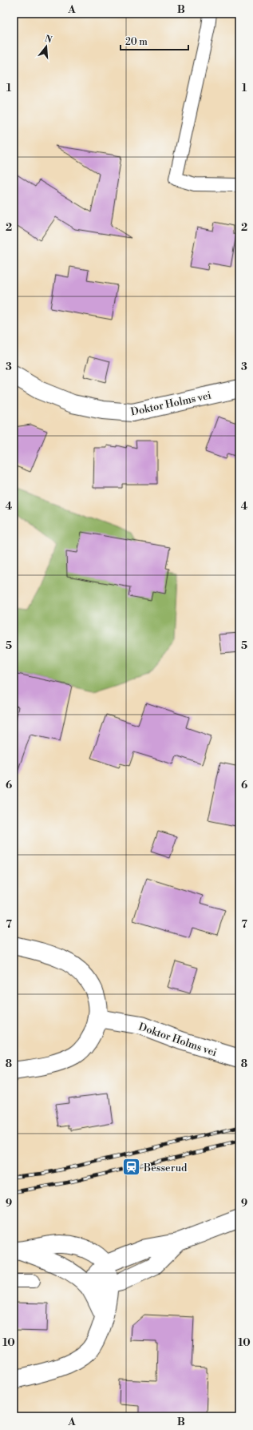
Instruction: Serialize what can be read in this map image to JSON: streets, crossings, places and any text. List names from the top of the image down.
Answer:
{
  "streets": {
    "main road": ["Doktor Holms vei"]
  },
  "places": {
    "station": ["Besserud"]
  },
  "scale_bar": "20 m",
  "north": "top",
  "grid": {
    "columns": ["A", "B"],
    "rows": [
      "1",
      "2",
      "3",
      "4",
      "5",
      "6",
      "7",
      "8",
      "9",
      "10"
    ]
  }
}
